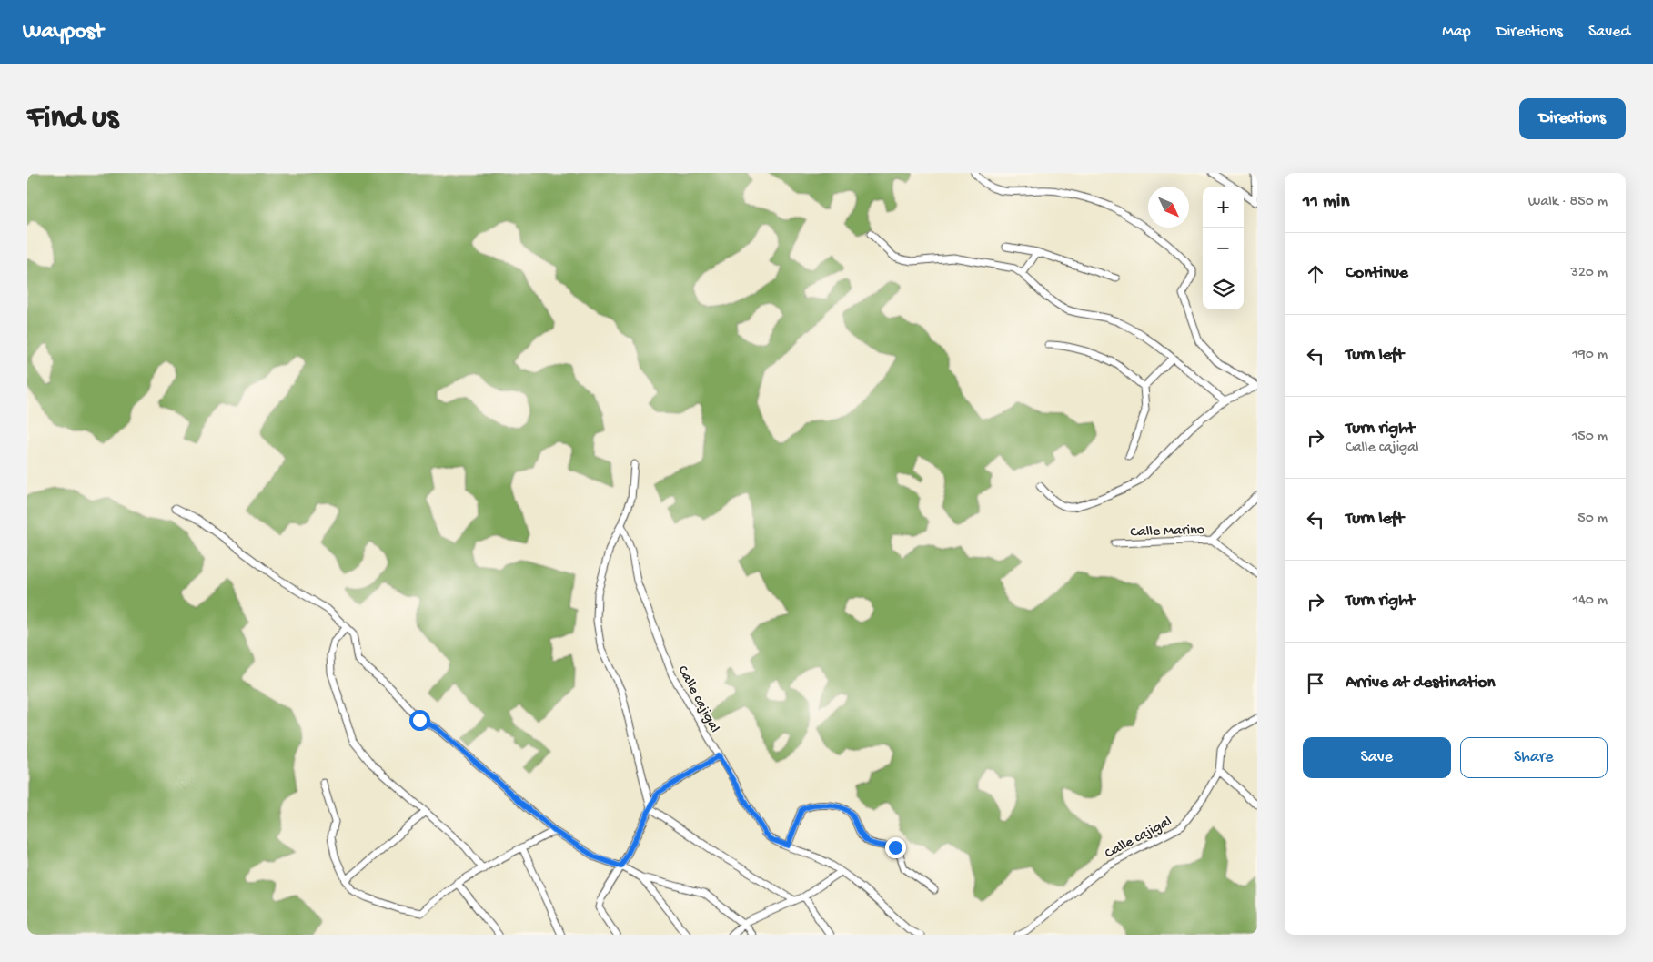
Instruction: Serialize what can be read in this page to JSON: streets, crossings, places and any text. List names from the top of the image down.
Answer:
{
  "streets": {
    "street": ["Calle Marino", "Calle cajigal"]
  },
  "north": "bottom right",
  "page": {
    "header": "Waypost",
    "nav": ["Map", "Directions", "Saved"],
    "buttons": [
      "Directions",
      ["Save", "Share"]
    ],
    "title": "Find us",
    "heading": ["11 min", "Walk · 850 m"],
    "map_buttons": ["+", "−"],
    "list": [
      ["Continue", "320 m"],
      ["Turn left", "190 m"],
      ["Turn right", "Calle cajigal", "150 m"],
      ["Turn left", "50 m"],
      ["Turn right", "140 m"],
      "Arrive at destination"
    ]
  }
}
